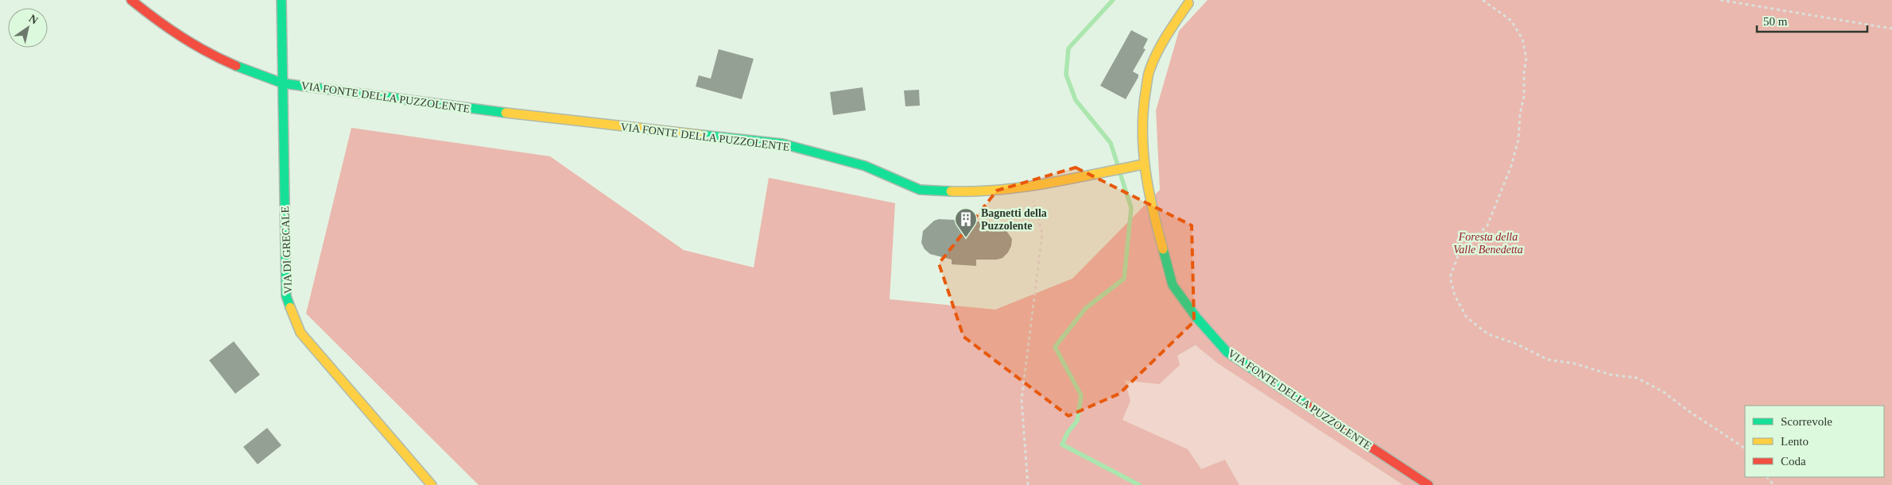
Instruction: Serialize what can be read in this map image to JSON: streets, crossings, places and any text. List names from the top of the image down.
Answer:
{
  "streets": {
    "street": ["VIA FONTE DELLA PUZZOLENTE", "VIA DI GRECALE"]
  },
  "crossings": [
    ["VIA FONTE DELLA PUZZOLENTE", "VIA DI GRECALE"]
  ],
  "parks": ["Foresta della Valle Benedetta"],
  "places": {
    "building": ["Bagnetti della Puzzolente"]
  },
  "legend": ["Scorrevole", "Lento", "Coda"],
  "scale_bar": "50 m",
  "north": "top right"
}
